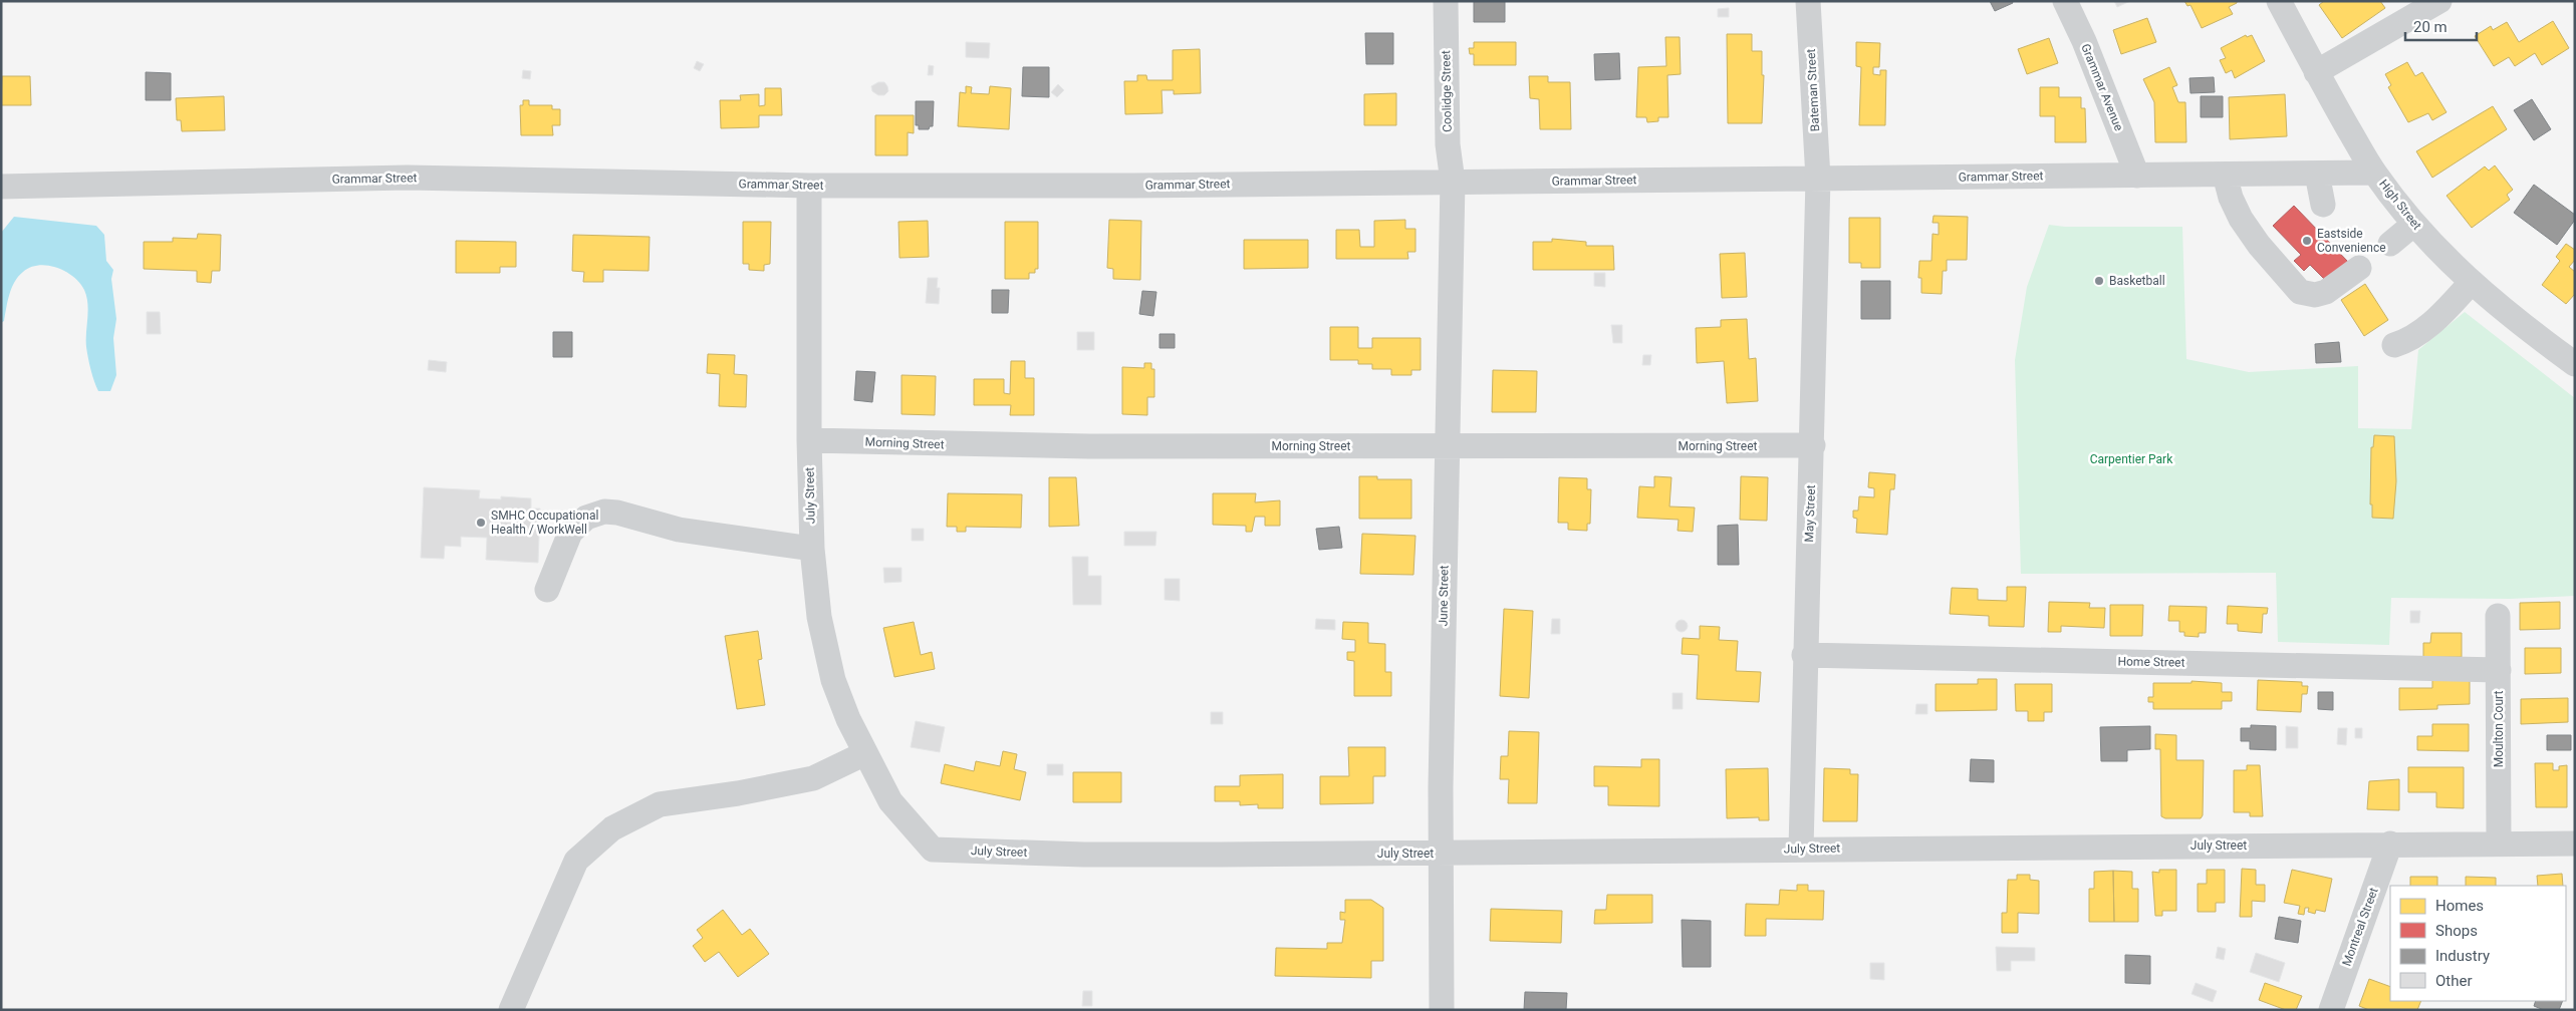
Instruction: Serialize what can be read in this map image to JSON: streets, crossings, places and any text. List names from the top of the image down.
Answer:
{
  "streets": {
    "street": [
      "Grammar Avenue",
      "Bateman Street",
      "Coolidge Street",
      "Grammar Street",
      "High Street",
      "Morning Street",
      "July Street",
      "May Street",
      "June Street",
      "Home Street",
      "Moulton Court",
      "Montreal Street"
    ]
  },
  "crossings": [
    ["Grammar Avenue", "Grammar Street"],
    ["Bateman Street", "Grammar Street"],
    ["Bateman Street", "May Street"],
    ["Coolidge Street", "Grammar Street"],
    ["Coolidge Street", "June Street"],
    ["Grammar Street", "High Street"],
    ["Grammar Street", "July Street"],
    ["Grammar Street", "May Street"],
    ["Grammar Street", "June Street"],
    ["Morning Street", "July Street"],
    ["Morning Street", "May Street"],
    ["Morning Street", "June Street"],
    ["July Street", "May Street"],
    ["July Street", "June Street"],
    ["July Street", "Moulton Court"],
    ["July Street", "Montreal Street"],
    ["May Street", "Home Street"],
    ["Home Street", "Moulton Court"]
  ],
  "parks": ["Carpentier Park"],
  "places": ["Eastside Convenience", "Basketball", "SMHC Occupational Health / WorkWell"],
  "legend": [
    "Homes",
    "Shops",
    "Industry",
    "Other"
  ],
  "scale_bar": "20 m"
}
